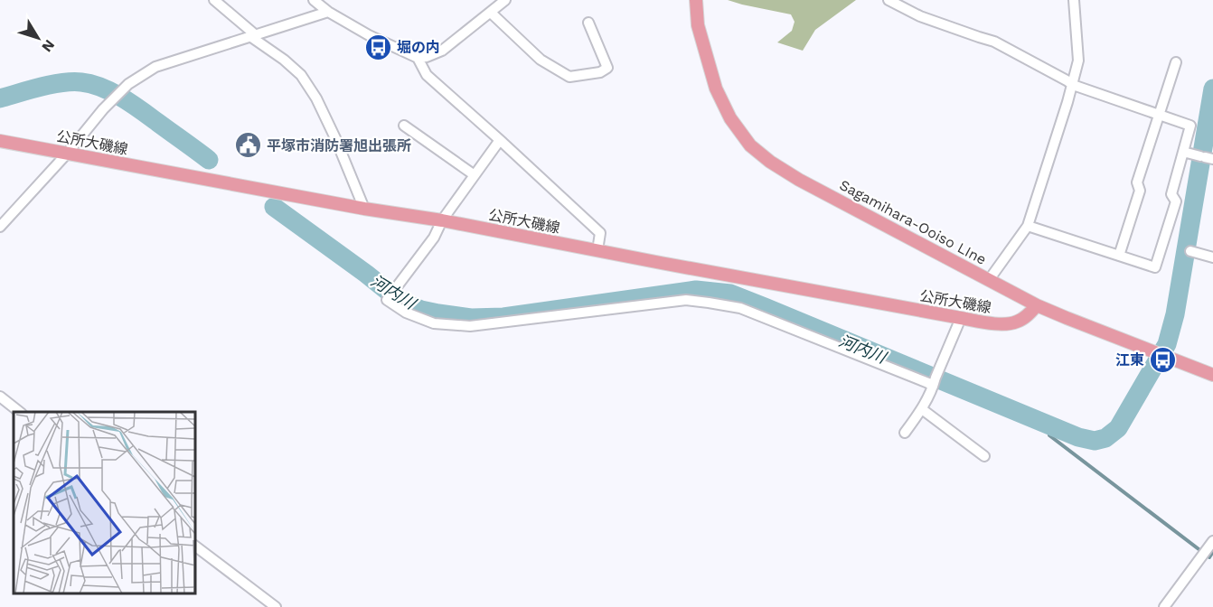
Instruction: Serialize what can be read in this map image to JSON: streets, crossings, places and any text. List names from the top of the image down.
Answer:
{
  "streets": {
    "main road": ["公所大磯線", "Sagamihara-Ooiso LIne"]
  },
  "crossings": [
    ["公所大磯線", "Sagamihara-Ooiso LIne"]
  ],
  "water": ["河内川"],
  "places": {
    "bus stop": ["堀の内", "江東"],
    "public building": ["平塚市消防署旭出張所"]
  },
  "north": "bottom right"
}
